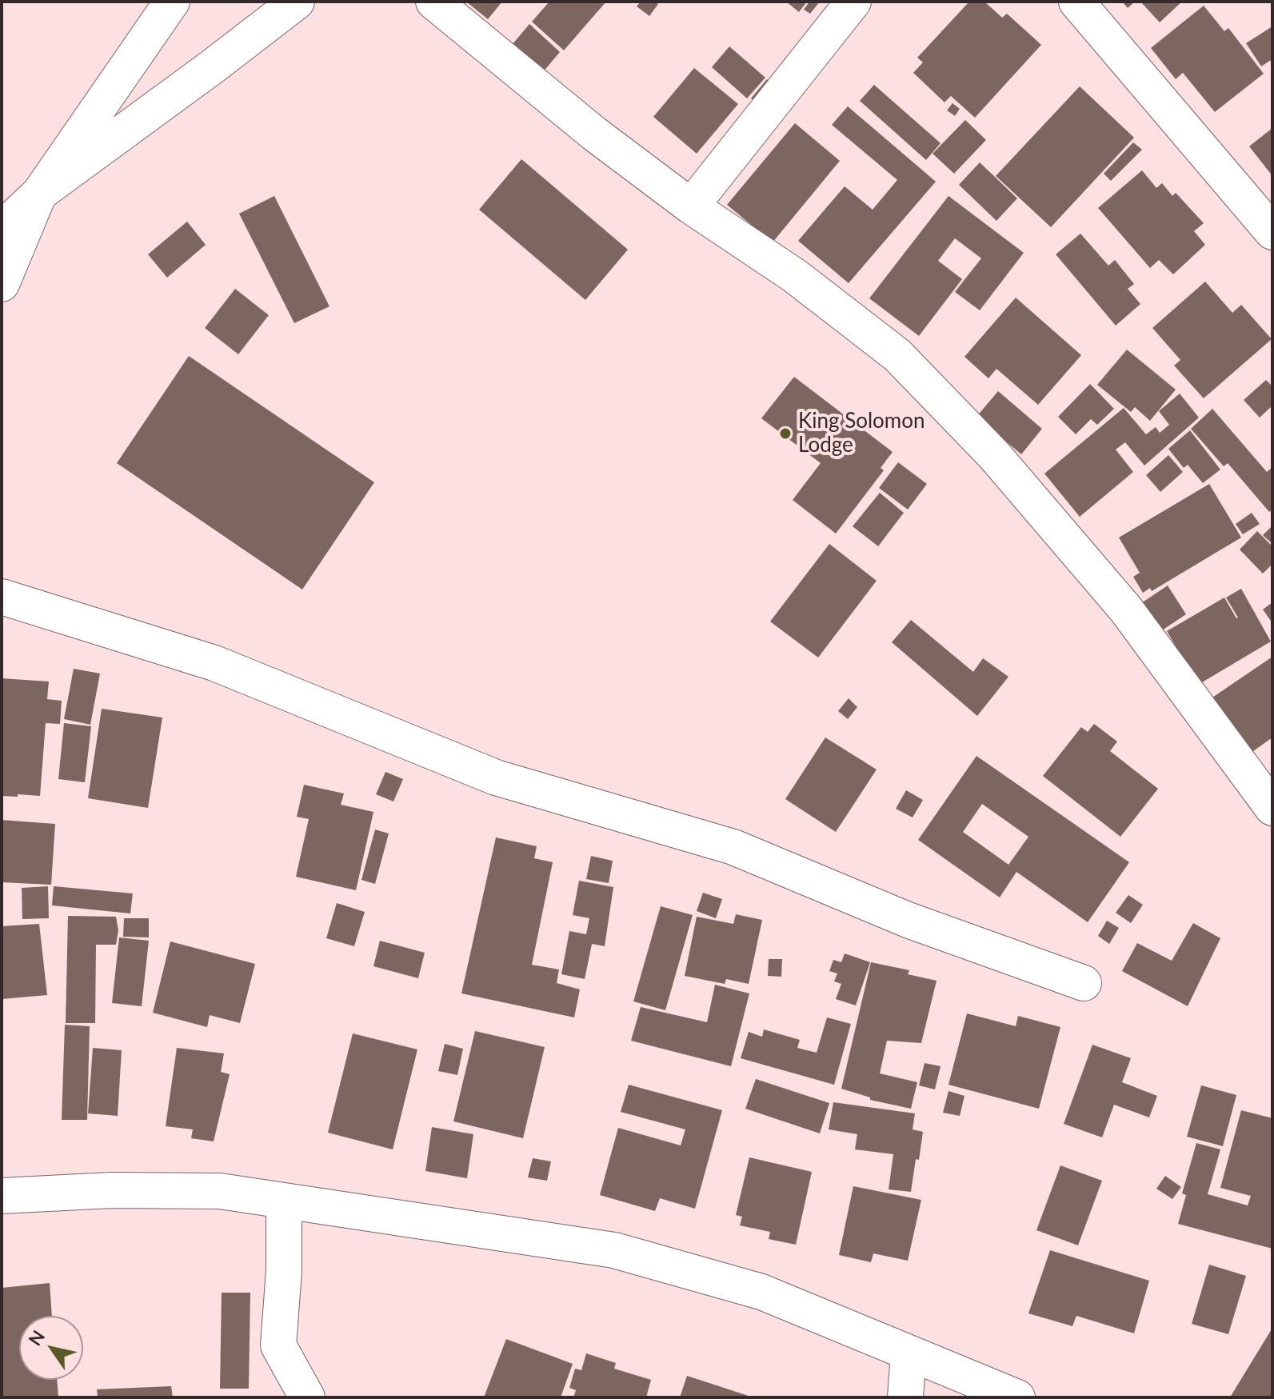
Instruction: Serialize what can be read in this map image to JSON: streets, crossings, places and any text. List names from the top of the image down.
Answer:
{
  "places": ["King Solomon Lodge"],
  "north": "top left"
}
